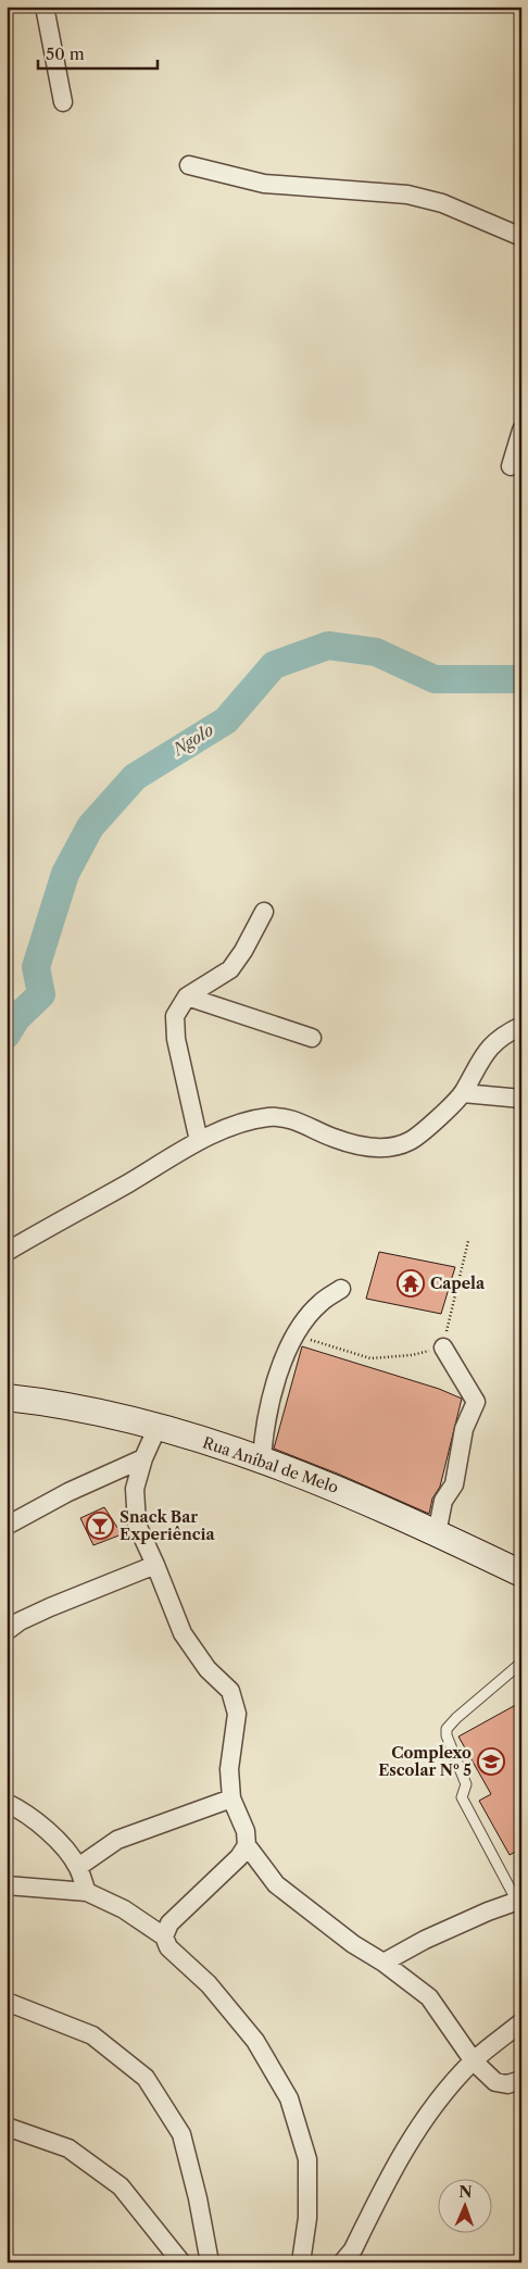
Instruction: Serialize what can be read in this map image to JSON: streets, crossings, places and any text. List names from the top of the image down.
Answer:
{
  "streets": {
    "street": ["Rua Aníbal de Melo"]
  },
  "water": ["Ngolo"],
  "places": {
    "temple": ["Capela"],
    "bar": ["Snack Bar Experiência"],
    "school or university": ["Complexo Escolar Nº 5"]
  },
  "scale_bar": "50 m",
  "north": "top"
}
